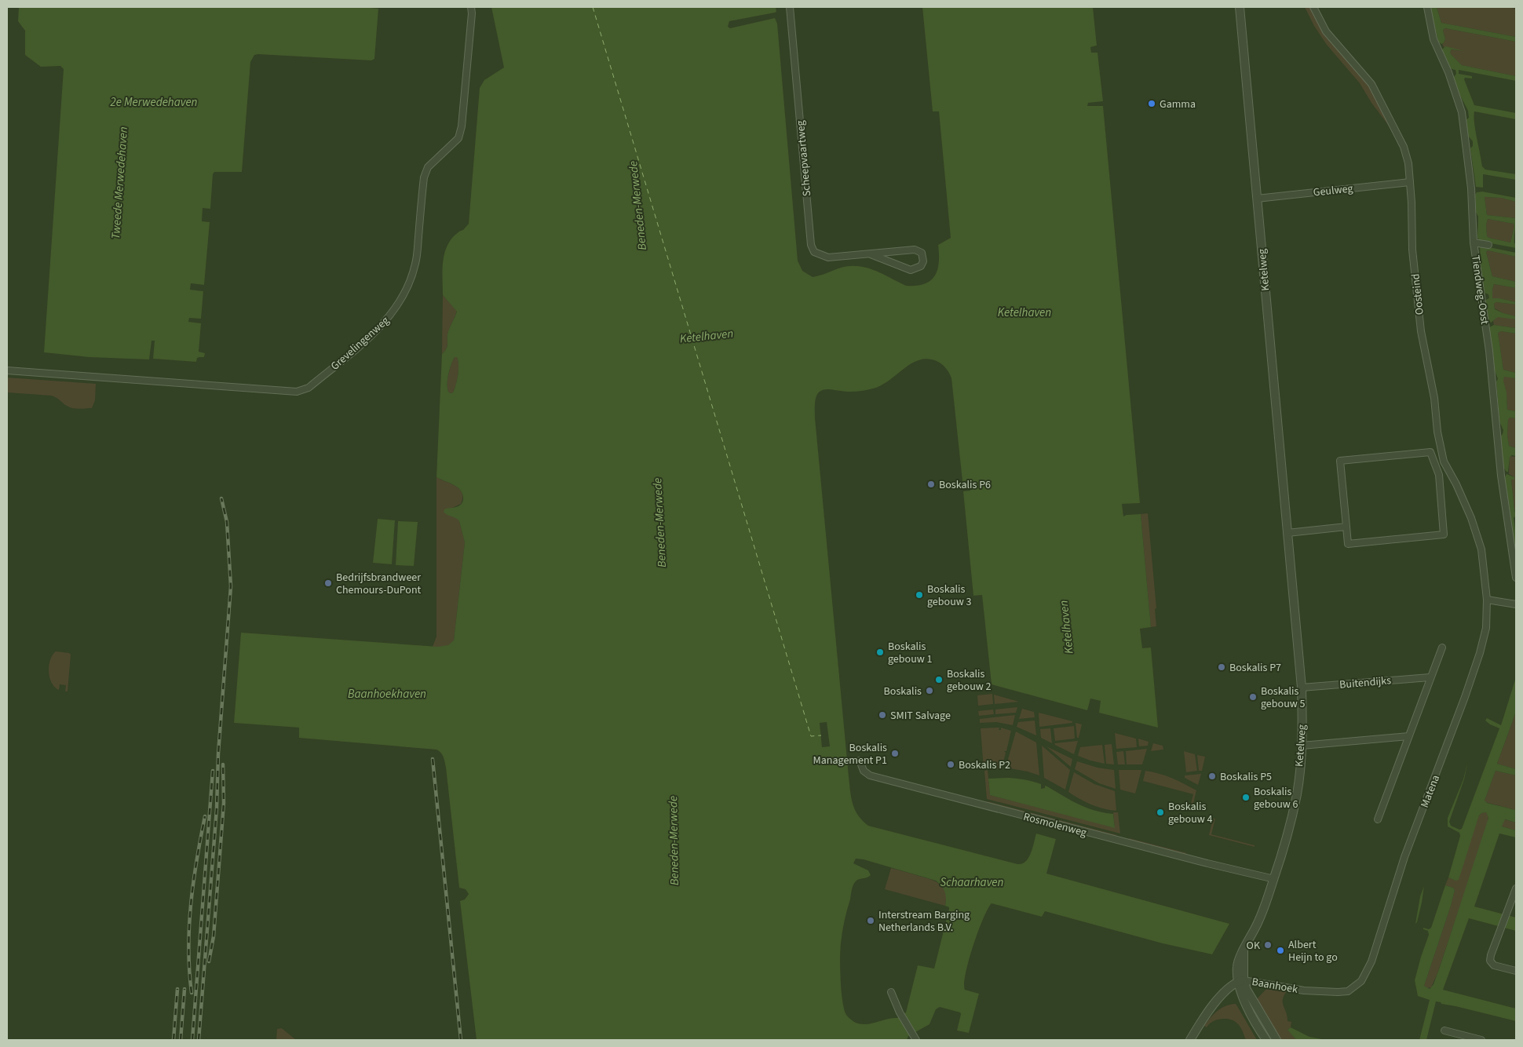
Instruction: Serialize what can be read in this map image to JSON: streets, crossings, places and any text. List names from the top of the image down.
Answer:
{
  "streets": {
    "street": [
      "Scheepvaartweg",
      "Geulweg",
      "Ketelweg",
      "Tiendweg-Oost",
      "Oosteind",
      "Grevelingenweg",
      "Buitendijks",
      "Matena",
      "Rosmolenweg",
      "Baanhoek"
    ]
  },
  "crossings": [
    ["Geulweg", "Ketelweg"],
    ["Geulweg", "Oosteind"],
    ["Ketelweg", "Buitendijks"],
    ["Ketelweg", "Rosmolenweg"],
    ["Ketelweg", "Baanhoek"],
    ["Oosteind", "Matena"],
    ["Matena", "Baanhoek"]
  ],
  "water": [
    "2e Merwedehaven",
    "Tweede Merwedehaven",
    "Beneden-Merwede",
    "Ketelhaven",
    "Baanhoekhaven",
    "Schaarhaven"
  ],
  "places": [
    "Gamma",
    "Boskalis P6",
    "Bedrijfsbrandweer Chemours-DuPont",
    "Boskalis gebouw 3",
    "Boskalis gebouw 1",
    "Boskalis P7",
    "Boskalis gebouw 2",
    "Boskalis",
    "Boskalis gebouw 5",
    "SMIT Salvage",
    "Boskalis Management P1",
    "Boskalis P2",
    "Boskalis P5",
    "Boskalis gebouw 6",
    "Boskalis gebouw 4",
    "Interstream Barging Netherlands B.V.",
    "OK",
    "Albert Heijn to go"
  ]
}
